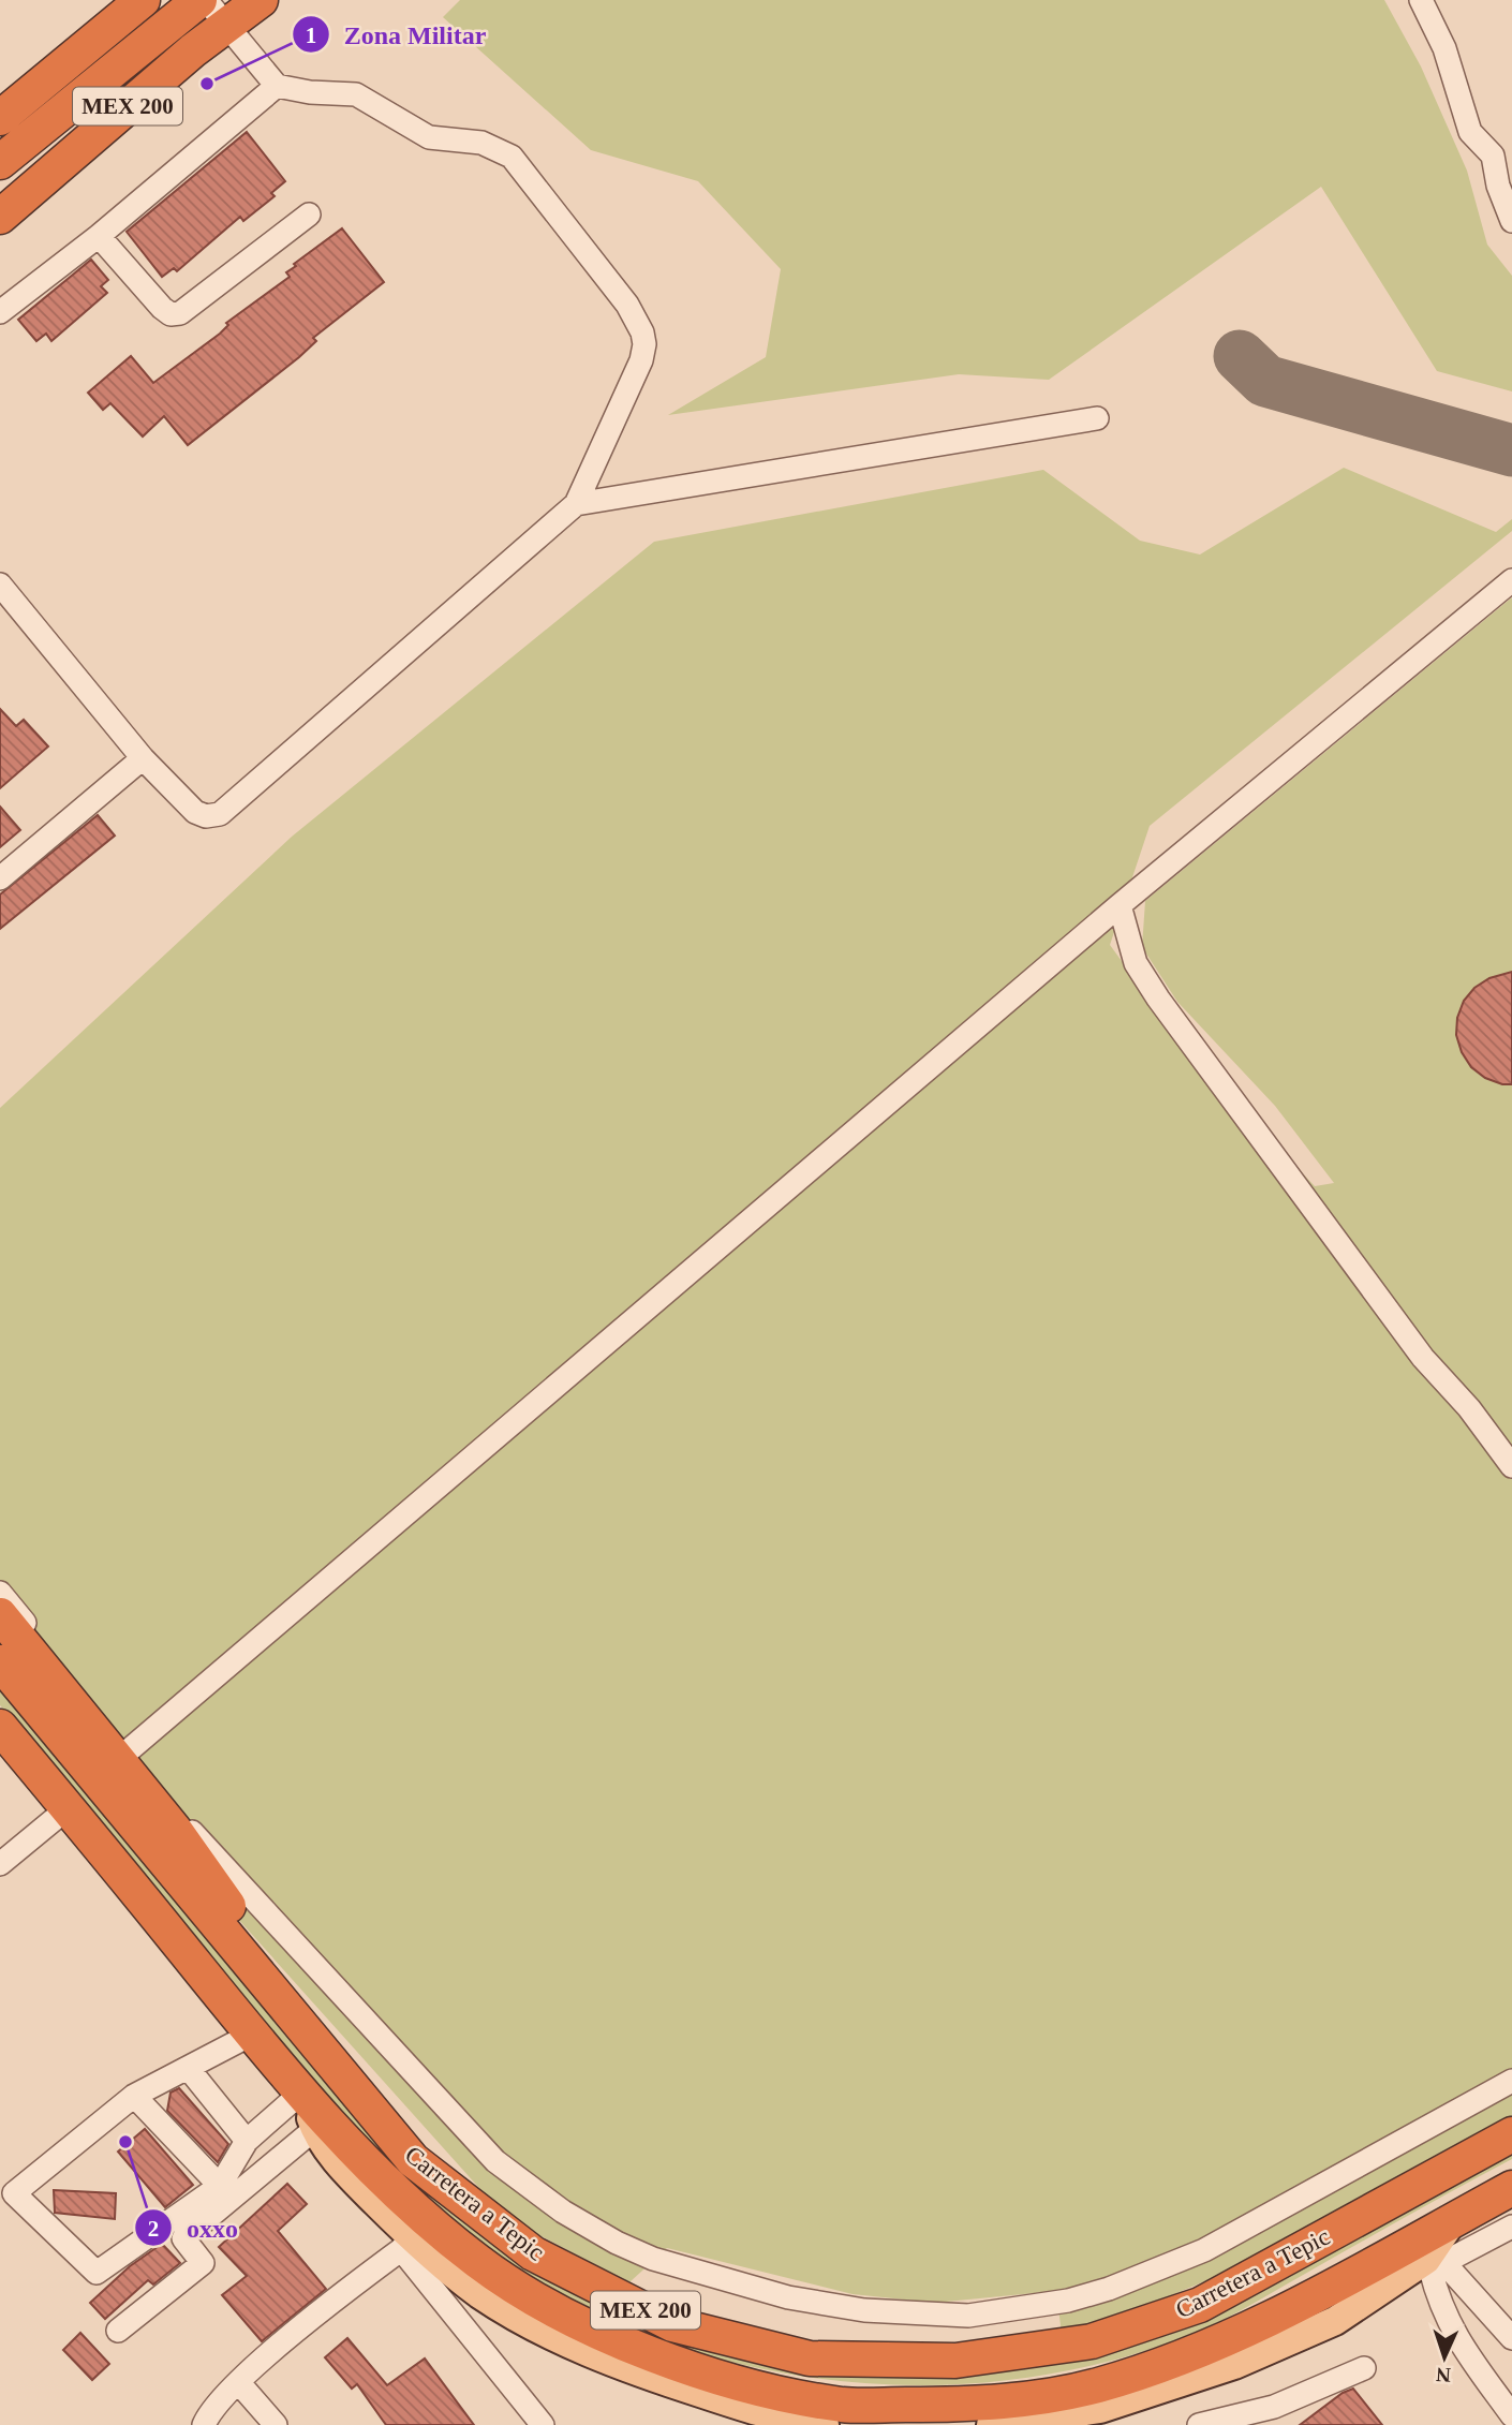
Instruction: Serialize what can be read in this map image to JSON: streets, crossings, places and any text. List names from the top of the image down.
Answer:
{
  "streets": {
    "highway": ["MEX 200", "Carretera a Tepic"]
  },
  "places": ["Zona Militar", "oxxo"],
  "north": "bottom"
}
